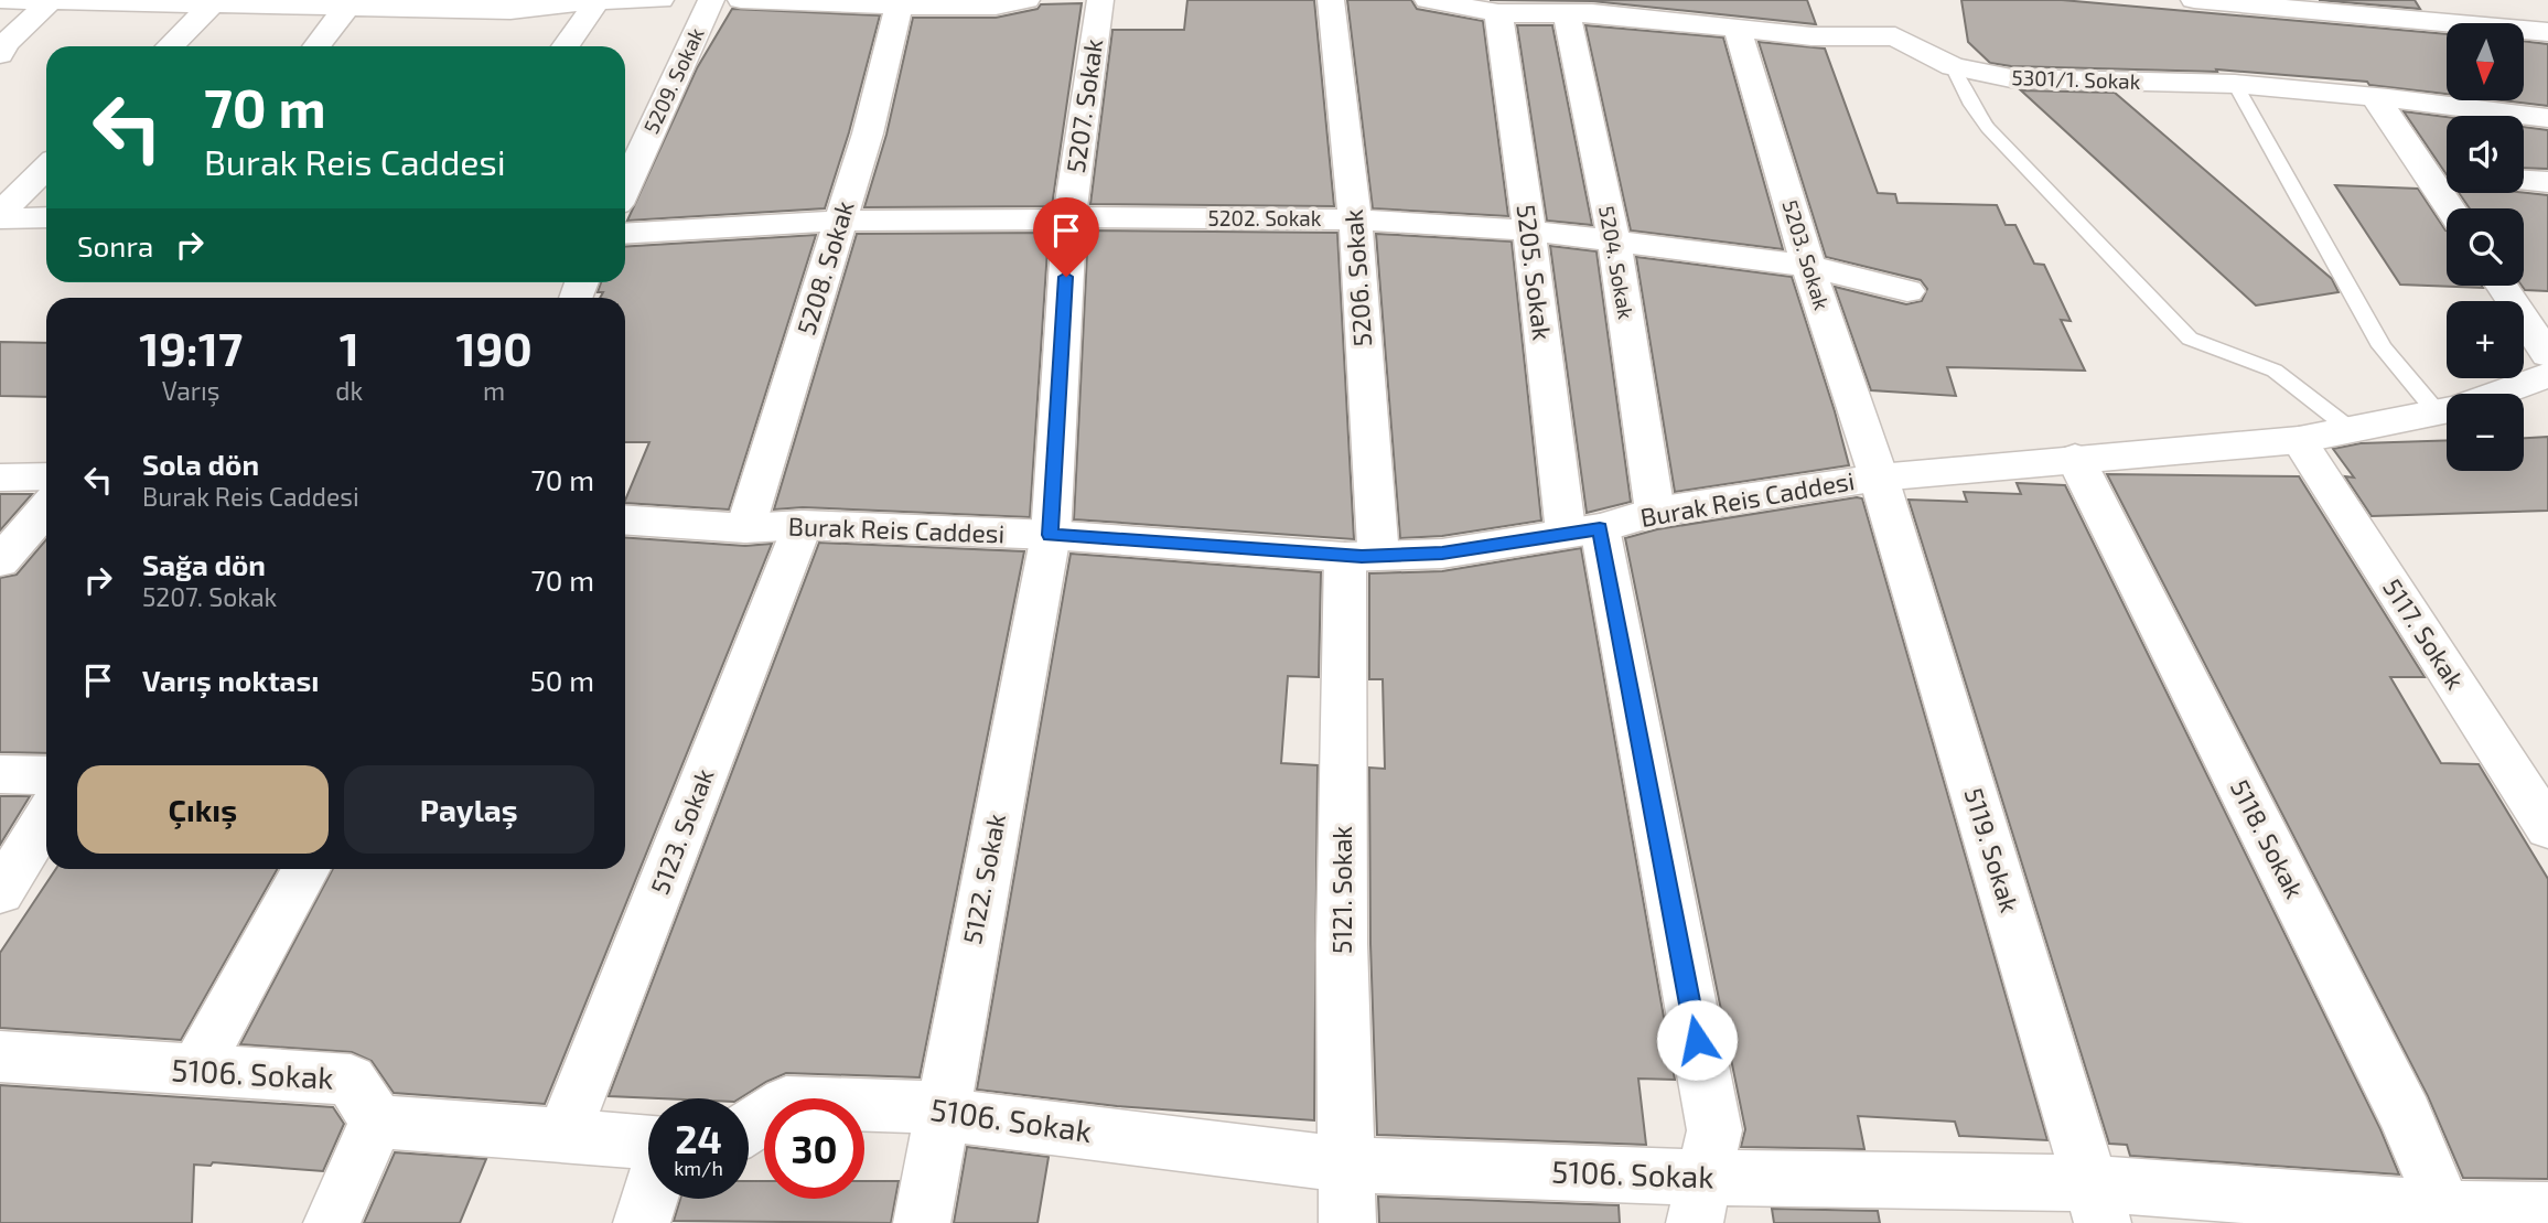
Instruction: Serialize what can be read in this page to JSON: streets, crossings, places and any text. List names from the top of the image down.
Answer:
{
  "streets": {
    "street": [
      "5301/1. Sokak",
      "5209. Sokak",
      "5207. Sokak",
      "5202. Sokak",
      "5203. Sokak",
      "5204. Sokak",
      "5208. Sokak",
      "5205. Sokak",
      "5206. Sokak",
      "Burak Reis Caddesi",
      "5117. Sokak",
      "5123. Sokak",
      "5118. Sokak",
      "5119. Sokak",
      "5122. Sokak",
      "5121. Sokak",
      "5106. Sokak"
    ]
  },
  "crossings": [
    ["5301/1. Sokak", "5203. Sokak"],
    ["5301/1. Sokak", "5204. Sokak"],
    ["5301/1. Sokak", "5205. Sokak"],
    ["5207. Sokak", "5202. Sokak"],
    ["5207. Sokak", "Burak Reis Caddesi"],
    ["5207. Sokak", "5122. Sokak"],
    ["5202. Sokak", "5203. Sokak"],
    ["5202. Sokak", "5204. Sokak"],
    ["5202. Sokak", "5208. Sokak"],
    ["5202. Sokak", "5205. Sokak"],
    ["5202. Sokak", "5206. Sokak"],
    ["5203. Sokak", "Burak Reis Caddesi"],
    ["5203. Sokak", "5119. Sokak"],
    ["5204. Sokak", "Burak Reis Caddesi"],
    ["5208. Sokak", "Burak Reis Caddesi"],
    ["5205. Sokak", "Burak Reis Caddesi"],
    ["5205. Sokak", "5106. Sokak"],
    ["5206. Sokak", "Burak Reis Caddesi"],
    ["5206. Sokak", "5121. Sokak"],
    ["Burak Reis Caddesi", "5117. Sokak"],
    ["Burak Reis Caddesi", "5123. Sokak"],
    ["Burak Reis Caddesi", "5118. Sokak"],
    ["Burak Reis Caddesi", "5119. Sokak"],
    ["Burak Reis Caddesi", "5122. Sokak"],
    ["Burak Reis Caddesi", "5121. Sokak"],
    ["5118. Sokak", "5106. Sokak"],
    ["5119. Sokak", "5106. Sokak"],
    ["5122. Sokak", "5106. Sokak"],
    ["5121. Sokak", "5106. Sokak"]
  ],
  "north": "bottom",
  "page": {
    "map_buttons": ["+", "−"],
    "turn": ["70 m", "Burak Reis Caddesi"],
    "then": "Sonra",
    "eta": [
      "19:17",
      "Varış",
      "1",
      "dk",
      "190",
      "m"
    ],
    "list": [
      {
        "name": "Sola dön",
        "note": "Burak Reis Caddesi",
        "value": "70 m"
      },
      {
        "name": "Sağa dön",
        "note": "5207. Sokak",
        "value": "70 m"
      },
      {
        "name": "Varış noktası",
        "value": "50 m"
      }
    ],
    "buttons": ["Çıkış", "Paylaş"],
    "speed": "24 km/h",
    "limit": "30"
  }
}
